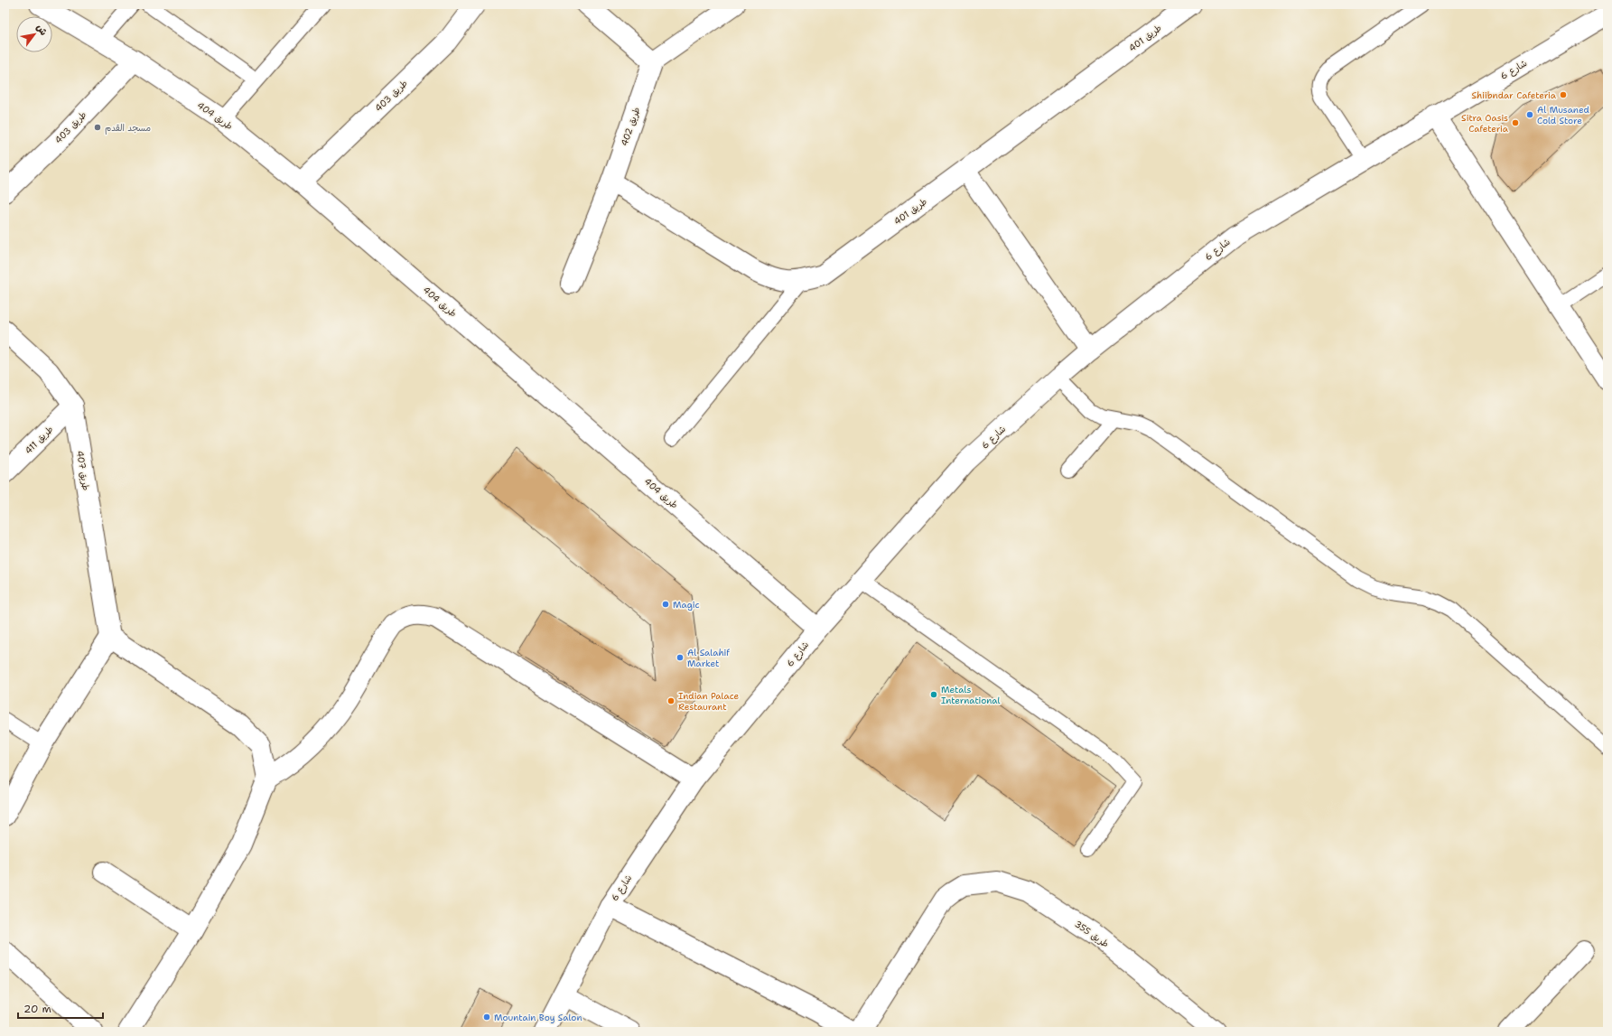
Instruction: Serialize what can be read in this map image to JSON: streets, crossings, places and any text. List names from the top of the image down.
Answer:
{
  "streets": {
    "street": [
      "طريق 401",
      "شارع 6",
      "طريق 403",
      "طريق 404",
      "طريق 402",
      "طريق 411",
      "طريق 407",
      "طريق 355"
    ]
  },
  "crossings": [
    ["طريق 401", "طريق 402"],
    ["شارع 6", "طريق 404"],
    ["طريق 403", "طريق 404"],
    ["طريق 411", "طريق 407"]
  ],
  "places": [
    "Shiibndar Cafeteria",
    "Al Musaned Cold Store",
    "Sitra Oasis Cafeteria",
    "مسجد القدم",
    "Magic",
    "Al Salahif Market",
    "Metals International",
    "Indian Palace Restaurant",
    "Mountain Boy Salon"
  ],
  "scale_bar": "20 m",
  "north": "top right"
}
